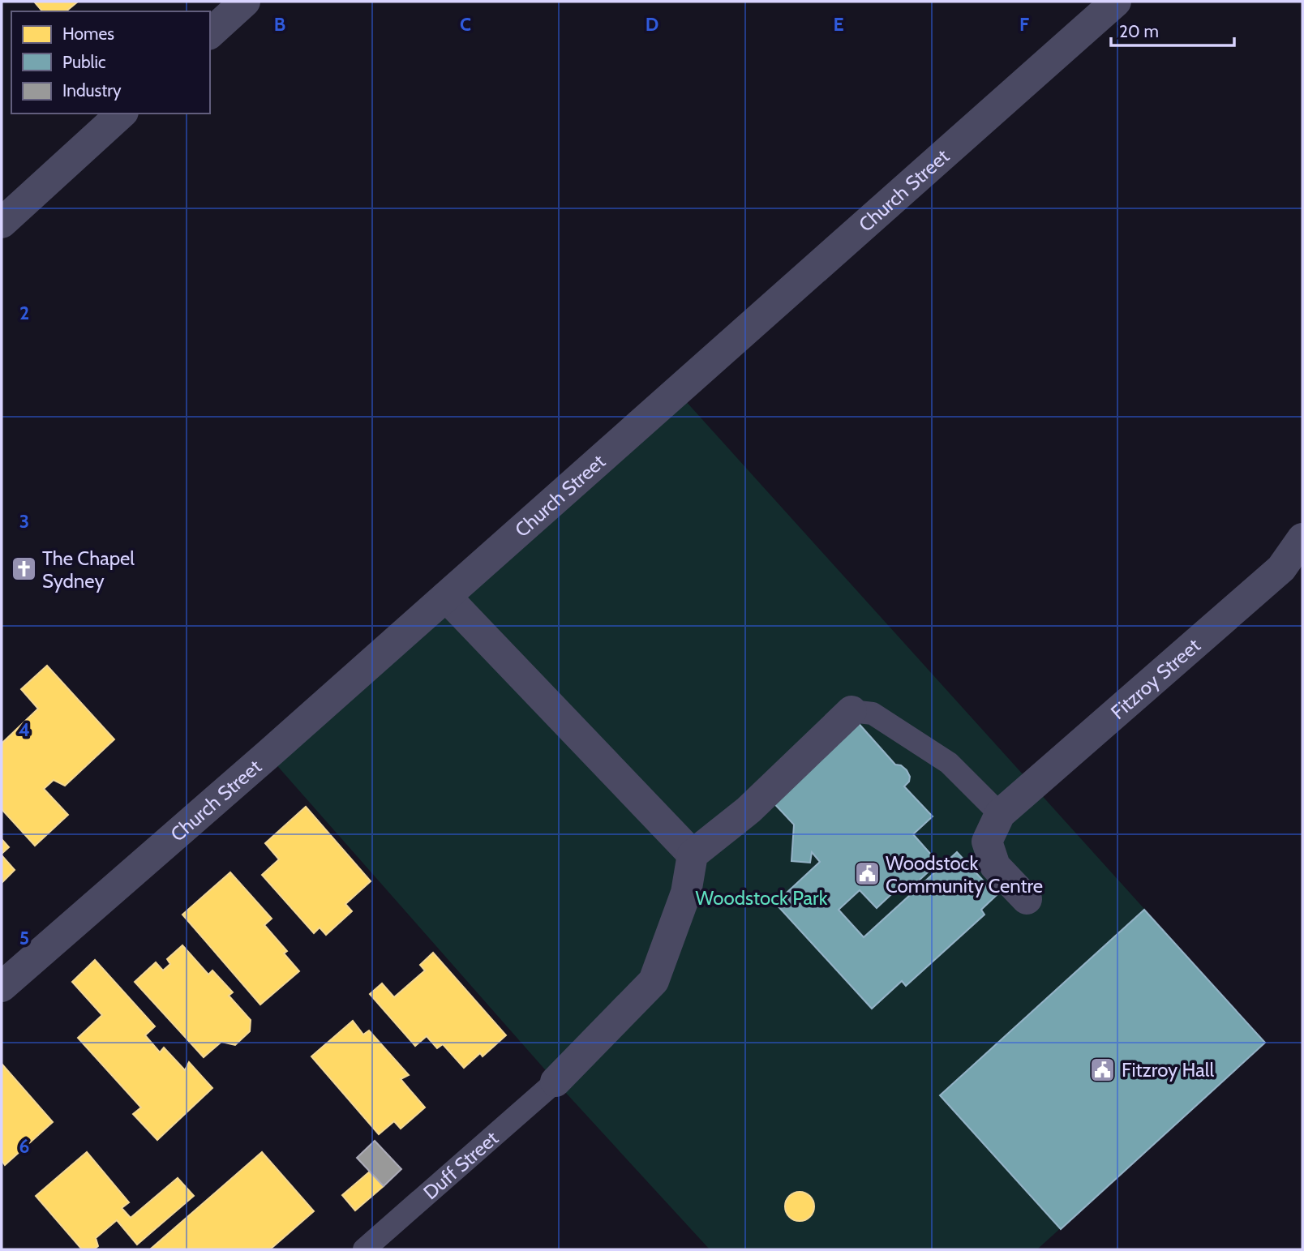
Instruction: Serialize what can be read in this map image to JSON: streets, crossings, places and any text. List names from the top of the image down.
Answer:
{
  "streets": {
    "street": ["Church Street", "Fitzroy Street"],
    "lane": ["Duff Street"]
  },
  "parks": ["Woodstock Park"],
  "places": {
    "church": ["The Chapel Sydney"],
    "public building": ["Woodstock Community Centre", "Fitzroy Hall"]
  },
  "legend": ["Homes", "Public", "Industry"],
  "scale_bar": "20 m",
  "grid": {
    "columns": [
      "B",
      "C",
      "D",
      "E",
      "F"
    ],
    "rows": [
      "2",
      "3",
      "4",
      "5",
      "6"
    ]
  }
}
